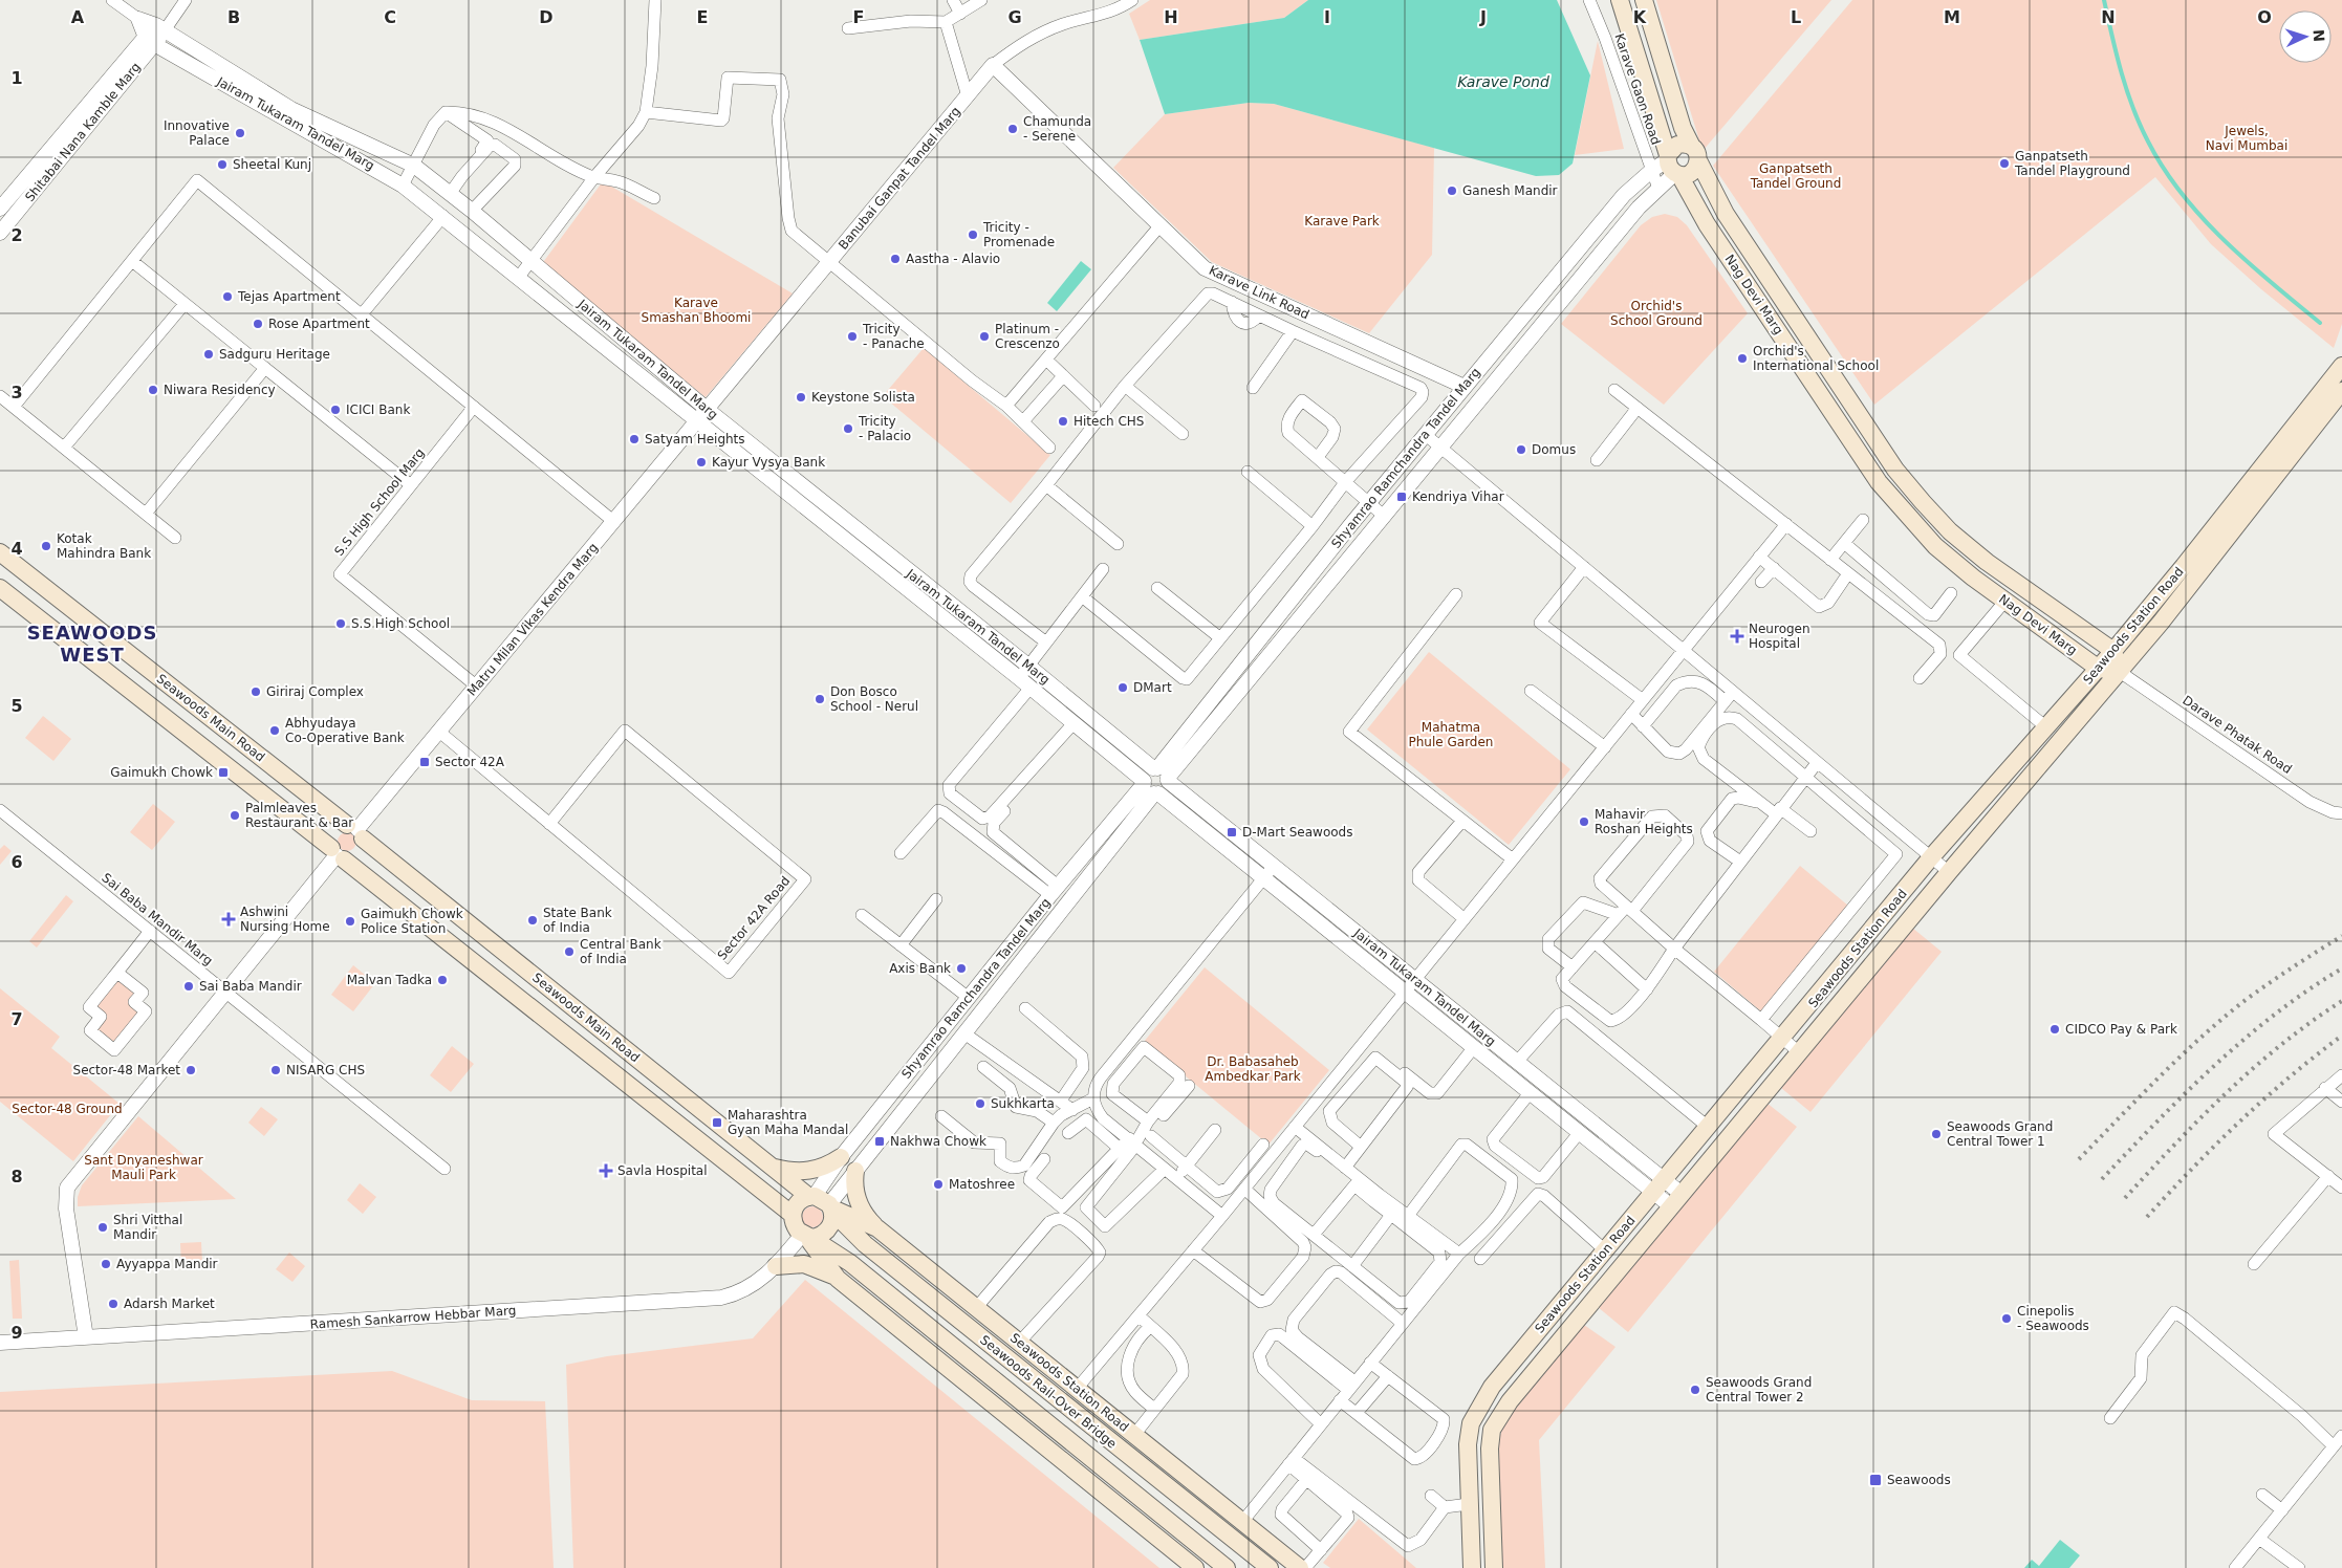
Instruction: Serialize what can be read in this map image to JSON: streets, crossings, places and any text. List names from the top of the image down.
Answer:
{
  "streets": {
    "main road": [
      "Nag Devi Marg",
      "Seawoods Station Road",
      "Seawoods Main Road",
      "Seawoods Rail-Over Bridge"
    ],
    "street": [
      "Karave Gaon Road",
      "Jairam Tukaram Tandel Marg",
      "Shitabai Nana Kamble Marg",
      "Banubai Ganpat Tandel Marg",
      "Karave Link Road",
      "Shyamrao Ramchandra Tandel Marg",
      "S.S High School Marg",
      "Matru Milan Vikas Kendra Marg",
      "Darave Phatak Road",
      "Sector 42A Road",
      "Sai Baba Mandir Marg",
      "Ramesh Sankarrow Hebbar Marg"
    ]
  },
  "crossings": [
    ["Karave Gaon Road", "Shyamrao Ramchandra Tandel Marg"],
    ["Jairam Tukaram Tandel Marg", "Shitabai Nana Kamble Marg"],
    ["Jairam Tukaram Tandel Marg", "Banubai Ganpat Tandel Marg"],
    ["Jairam Tukaram Tandel Marg", "Shyamrao Ramchandra Tandel Marg"],
    ["Jairam Tukaram Tandel Marg", "Matru Milan Vikas Kendra Marg"],
    ["Jairam Tukaram Tandel Marg", "Seawoods Station Road"],
    ["Banubai Ganpat Tandel Marg", "Karave Link Road"],
    ["Banubai Ganpat Tandel Marg", "Matru Milan Vikas Kendra Marg"],
    ["Karave Link Road", "Shyamrao Ramchandra Tandel Marg"],
    ["Nag Devi Marg", "Shyamrao Ramchandra Tandel Marg"],
    ["Nag Devi Marg", "Seawoods Station Road"],
    ["Nag Devi Marg", "Darave Phatak Road"],
    ["Shyamrao Ramchandra Tandel Marg", "Seawoods Station Road"],
    ["Shyamrao Ramchandra Tandel Marg", "Seawoods Main Road"],
    ["Shyamrao Ramchandra Tandel Marg", "Ramesh Sankarrow Hebbar Marg"],
    ["Shyamrao Ramchandra Tandel Marg", "Seawoods Rail-Over Bridge"],
    ["S.S High School Marg", "Matru Milan Vikas Kendra Marg"],
    ["Matru Milan Vikas Kendra Marg", "Seawoods Main Road"],
    ["Matru Milan Vikas Kendra Marg", "Sector 42A Road"],
    ["Seawoods Station Road", "Seawoods Main Road"],
    ["Seawoods Station Road", "Darave Phatak Road"],
    ["Seawoods Station Road", "Ramesh Sankarrow Hebbar Marg"],
    ["Seawoods Station Road", "Seawoods Rail-Over Bridge"],
    ["Seawoods Main Road", "Ramesh Sankarrow Hebbar Marg"],
    ["Seawoods Main Road", "Seawoods Rail-Over Bridge"],
    ["Ramesh Sankarrow Hebbar Marg", "Seawoods Rail-Over Bridge"]
  ],
  "districts": ["SEAWOODS WEST"],
  "water": ["Karave Pond"],
  "parks": [
    "Jewels, Navi Mumbai",
    "Ganpatseth Tandel Ground",
    "Karave Park",
    "Karave Smashan Bhoomi",
    "Orchid's School Ground",
    "Mahatma Phule Garden",
    "Dr. Babasaheb Ambedkar Park",
    "Sector-48 Ground",
    "Sant Dnyaneshwar Mauli Park"
  ],
  "places": {
    "other": [
      "Chamunda - Serene",
      "Innovative Palace",
      "Ganpatseth Tandel Playground",
      "Sheetal Kunj",
      "Ganesh Mandir",
      "Tricity - Promenade",
      "Aastha - Alavio",
      "Tejas Apartment",
      "Rose Apartment",
      "Tricity - Panache",
      "Platinum - Crescenzo",
      "Sadguru Heritage",
      "Orchid's International School",
      "Niwara Residency",
      "Keystone Solista",
      "ICICI Bank",
      "Hitech CHS",
      "Tricity - Palacio",
      "Satyam Heights",
      "Domus",
      "Kayur Vysya Bank",
      "Kotak Mahindra Bank",
      "S.S High School",
      "DMart",
      "Giriraj Complex",
      "Don Bosco School - Nerul",
      "Abhyudaya Co-Operative Bank",
      "Palmleaves Restaurant & Bar",
      "Mahavir Roshan Heights",
      "State Bank of India",
      "Gaimukh Chowk Police Station",
      "Central Bank of India",
      "Axis Bank",
      "Malvan Tadka",
      "Sai Baba Mandir",
      "CIDCO Pay & Park",
      "Sector-48 Market",
      "NISARG CHS",
      "Sukhkarta",
      "Seawoods Grand Central Tower 1",
      "Matoshree",
      "Shri Vitthal Mandir",
      "Ayyappa Mandir",
      "Adarsh Market",
      "Cinepolis - Seawoods",
      "Seawoods Grand Central Tower 2"
    ],
    "transit": [
      "Kendriya Vihar",
      "Sector 42A",
      "Gaimukh Chowk",
      "D-Mart Seawoods",
      "Maharashtra Gyan Maha Mandal",
      "Nakhwa Chowk",
      "Seawoods"
    ],
    "health": ["Neurogen Hospital", "Ashwini Nursing Home", "Savla Hospital"]
  },
  "north": "right",
  "grid": {
    "columns": [
      "A",
      "B",
      "C",
      "D",
      "E",
      "F",
      "G",
      "H",
      "I",
      "J",
      "K",
      "L",
      "M",
      "N",
      "O"
    ],
    "rows": [
      "1",
      "2",
      "3",
      "4",
      "5",
      "6",
      "7",
      "8",
      "9"
    ]
  }
}
